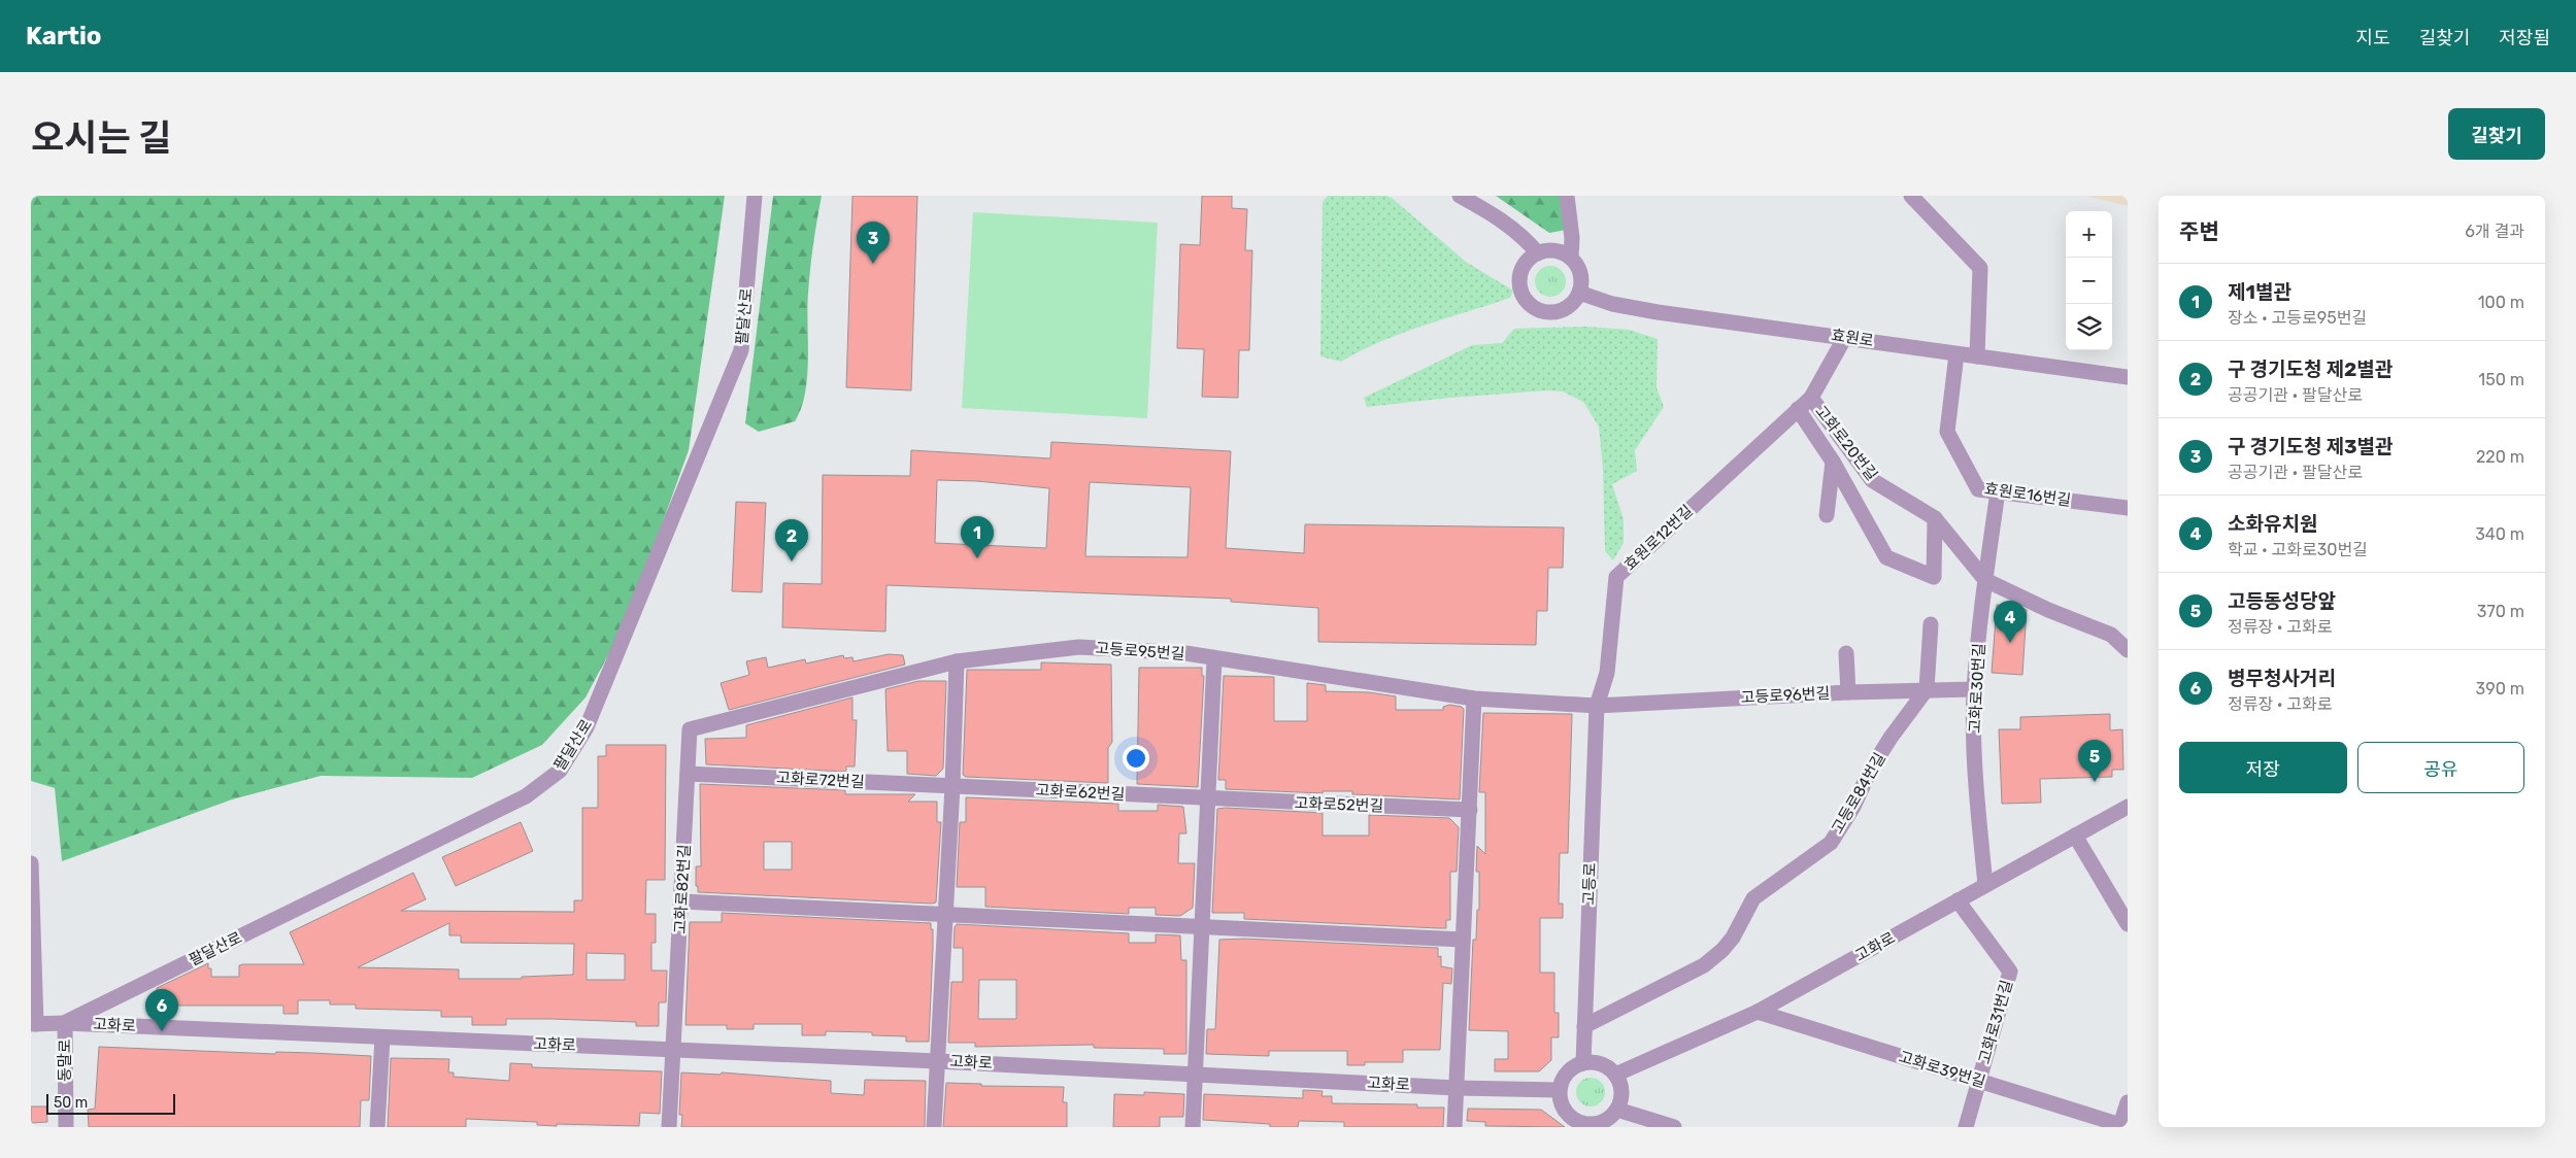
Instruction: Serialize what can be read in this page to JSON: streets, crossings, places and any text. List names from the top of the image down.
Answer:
{
  "streets": {
    "street": [
      "팔달산로",
      "효원로",
      "고화로20번길",
      "효원로16번길",
      "효원로12번길",
      "고등로95번길",
      "고화로30번길",
      "고등로96번길",
      "고화로72번길",
      "고화로62번길",
      "고등로84번길",
      "고화로52번길",
      "고등로",
      "고화로82번길",
      "고화로",
      "고화로31번길",
      "동말로",
      "고화로39번길"
    ]
  },
  "crossings": [
    ["팔달산로", "고화로"],
    ["팔달산로", "동말로"],
    ["효원로", "효원로16번길"],
    ["효원로", "효원로12번길"],
    ["고화로20번길", "효원로12번길"],
    ["고화로20번길", "고화로30번길"],
    ["효원로16번길", "고화로30번길"],
    ["효원로12번길", "고등로95번길"],
    ["효원로12번길", "고등로96번길"],
    ["효원로12번길", "고등로"],
    ["고등로95번길", "고등로96번길"],
    ["고등로95번길", "고등로"],
    ["고등로95번길", "고화로82번길"],
    ["고화로30번길", "고등로96번길"],
    ["고화로30번길", "고화로"],
    ["고등로96번길", "고등로84번길"],
    ["고등로96번길", "고등로"],
    ["고화로72번길", "고화로62번길"],
    ["고화로72번길", "고화로82번길"],
    ["고화로62번길", "고화로52번길"],
    ["고등로84번길", "고등로"],
    ["고등로", "고화로"],
    ["고화로82번길", "고화로"],
    ["고화로", "고화로31번길"],
    ["고화로", "동말로"],
    ["고화로", "고화로39번길"],
    ["고화로31번길", "고화로39번길"]
  ],
  "scale_bar": "50 m",
  "page": {
    "header": "Kartio",
    "nav": ["지도", "길찾기", "저장됨"],
    "title": "오시는 길",
    "buttons": [
      "길찾기",
      ["저장", "공유"]
    ],
    "heading": ["주변", "6개 결과"],
    "map_buttons": ["+", "−"],
    "pins": [
      "3",
      "1",
      "2",
      "4",
      "5",
      "6"
    ],
    "list": [
      {
        "mark": "1",
        "name": "제1별관",
        "note": "장소 · 고등로95번길",
        "value": "100 m"
      },
      {
        "mark": "2",
        "name": "구 경기도청 제2별관",
        "note": "공공기관 · 팔달산로",
        "value": "150 m"
      },
      {
        "mark": "3",
        "name": "구 경기도청 제3별관",
        "note": "공공기관 · 팔달산로",
        "value": "220 m"
      },
      {
        "mark": "4",
        "name": "소화유치원",
        "note": "학교 · 고화로30번길",
        "value": "340 m"
      },
      {
        "mark": "5",
        "name": "고등동성당앞",
        "note": "정류장 · 고화로",
        "value": "370 m"
      },
      {
        "mark": "6",
        "name": "병무청사거리",
        "note": "정류장 · 고화로",
        "value": "390 m"
      }
    ],
    "scale": "50 m"
  }
}
